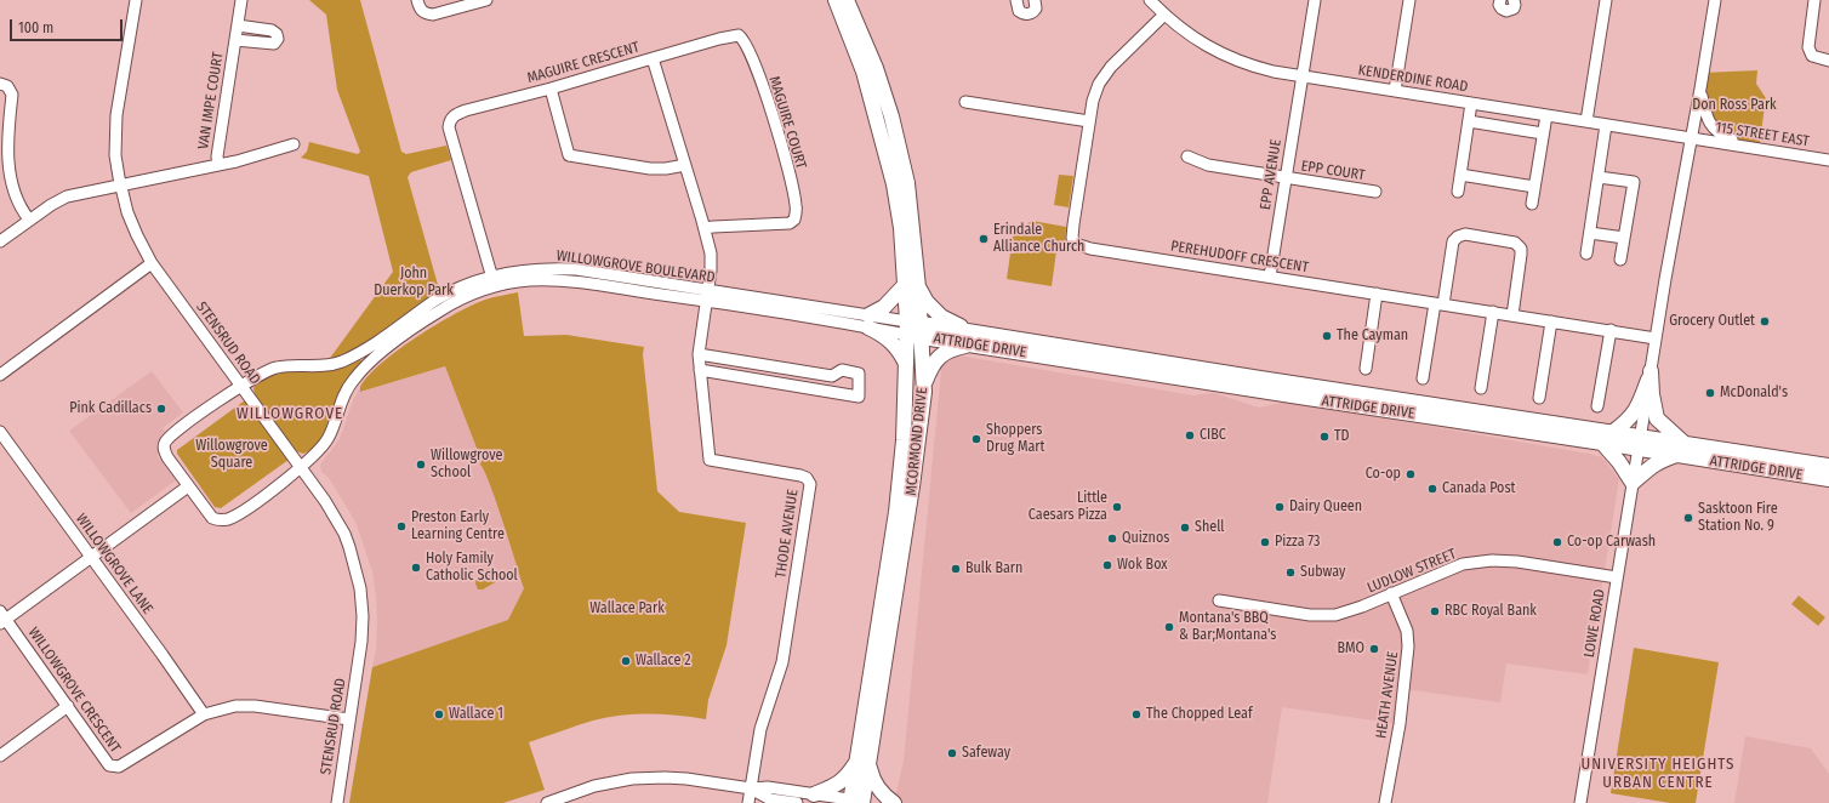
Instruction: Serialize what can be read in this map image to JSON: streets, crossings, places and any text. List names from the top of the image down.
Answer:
{
  "streets": {
    "main road": ["ATTRIDGE DRIVE", "MCORMOND DRIVE"],
    "street": [
      "MAGUIRE CRESCENT",
      "KENDERDINE ROAD",
      "VAN IMPE COURT",
      "MAGUIRE COURT",
      "115 STREET EAST",
      "EPP COURT",
      "EPP AVENUE",
      "PEREHUDOFF CRESCENT",
      "WILLOWGROVE BOULEVARD",
      "STENSRUD ROAD",
      "THODE AVENUE",
      "WILLOWGROVE LANE",
      "LUDLOW STREET",
      "LOWE ROAD",
      "WILLOWGROVE CRESCENT",
      "HEATH AVENUE"
    ]
  },
  "crossings": [
    ["MAGUIRE CRESCENT", "MAGUIRE COURT"],
    ["MAGUIRE CRESCENT", "WILLOWGROVE BOULEVARD"],
    ["MAGUIRE CRESCENT", "THODE AVENUE"],
    ["KENDERDINE ROAD", "115 STREET EAST"],
    ["KENDERDINE ROAD", "EPP AVENUE"],
    ["KENDERDINE ROAD", "PEREHUDOFF CRESCENT"],
    ["VAN IMPE COURT", "STENSRUD ROAD"],
    ["EPP COURT", "EPP AVENUE"],
    ["EPP AVENUE", "PEREHUDOFF CRESCENT"],
    ["WILLOWGROVE BOULEVARD", "STENSRUD ROAD"],
    ["WILLOWGROVE BOULEVARD", "ATTRIDGE DRIVE"],
    ["WILLOWGROVE BOULEVARD", "MCORMOND DRIVE"],
    ["WILLOWGROVE BOULEVARD", "THODE AVENUE"],
    ["STENSRUD ROAD", "WILLOWGROVE CRESCENT"],
    ["ATTRIDGE DRIVE", "MCORMOND DRIVE"],
    ["ATTRIDGE DRIVE", "LOWE ROAD"],
    ["WILLOWGROVE LANE", "WILLOWGROVE CRESCENT"],
    ["LUDLOW STREET", "LOWE ROAD"],
    ["LUDLOW STREET", "HEATH AVENUE"]
  ],
  "districts": ["WILLOWGROVE", "UNIVERSITY HEIGHTS URBAN CENTRE"],
  "parks": [
    "Don Ross Park",
    "John Duerkop Park",
    "Willowgrove Square",
    "Wallace Park"
  ],
  "places": [
    "Erindale Alliance Church",
    "Grocery Outlet",
    "The Cayman",
    "McDonald's",
    "Pink Cadillacs",
    "CIBC",
    "TD",
    "Shoppers Drug Mart",
    "Willowgrove School",
    "Co-op",
    "Canada Post",
    "Little Caesars Pizza",
    "Dairy Queen",
    "Sasktoon Fire Station No. 9",
    "Preston Early Learning Centre",
    "Shell",
    "Quiznos",
    "Pizza 73",
    "Co-op Carwash",
    "Wok Box",
    "Holy Family Catholic School",
    "Bulk Barn",
    "Subway",
    "RBC Royal Bank",
    "Montana's BBQ & Bar;Montana's",
    "BMO",
    "Wallace 2",
    "Wallace 1",
    "The Chopped Leaf",
    "Safeway"
  ],
  "scale_bar": "100 m"
}
